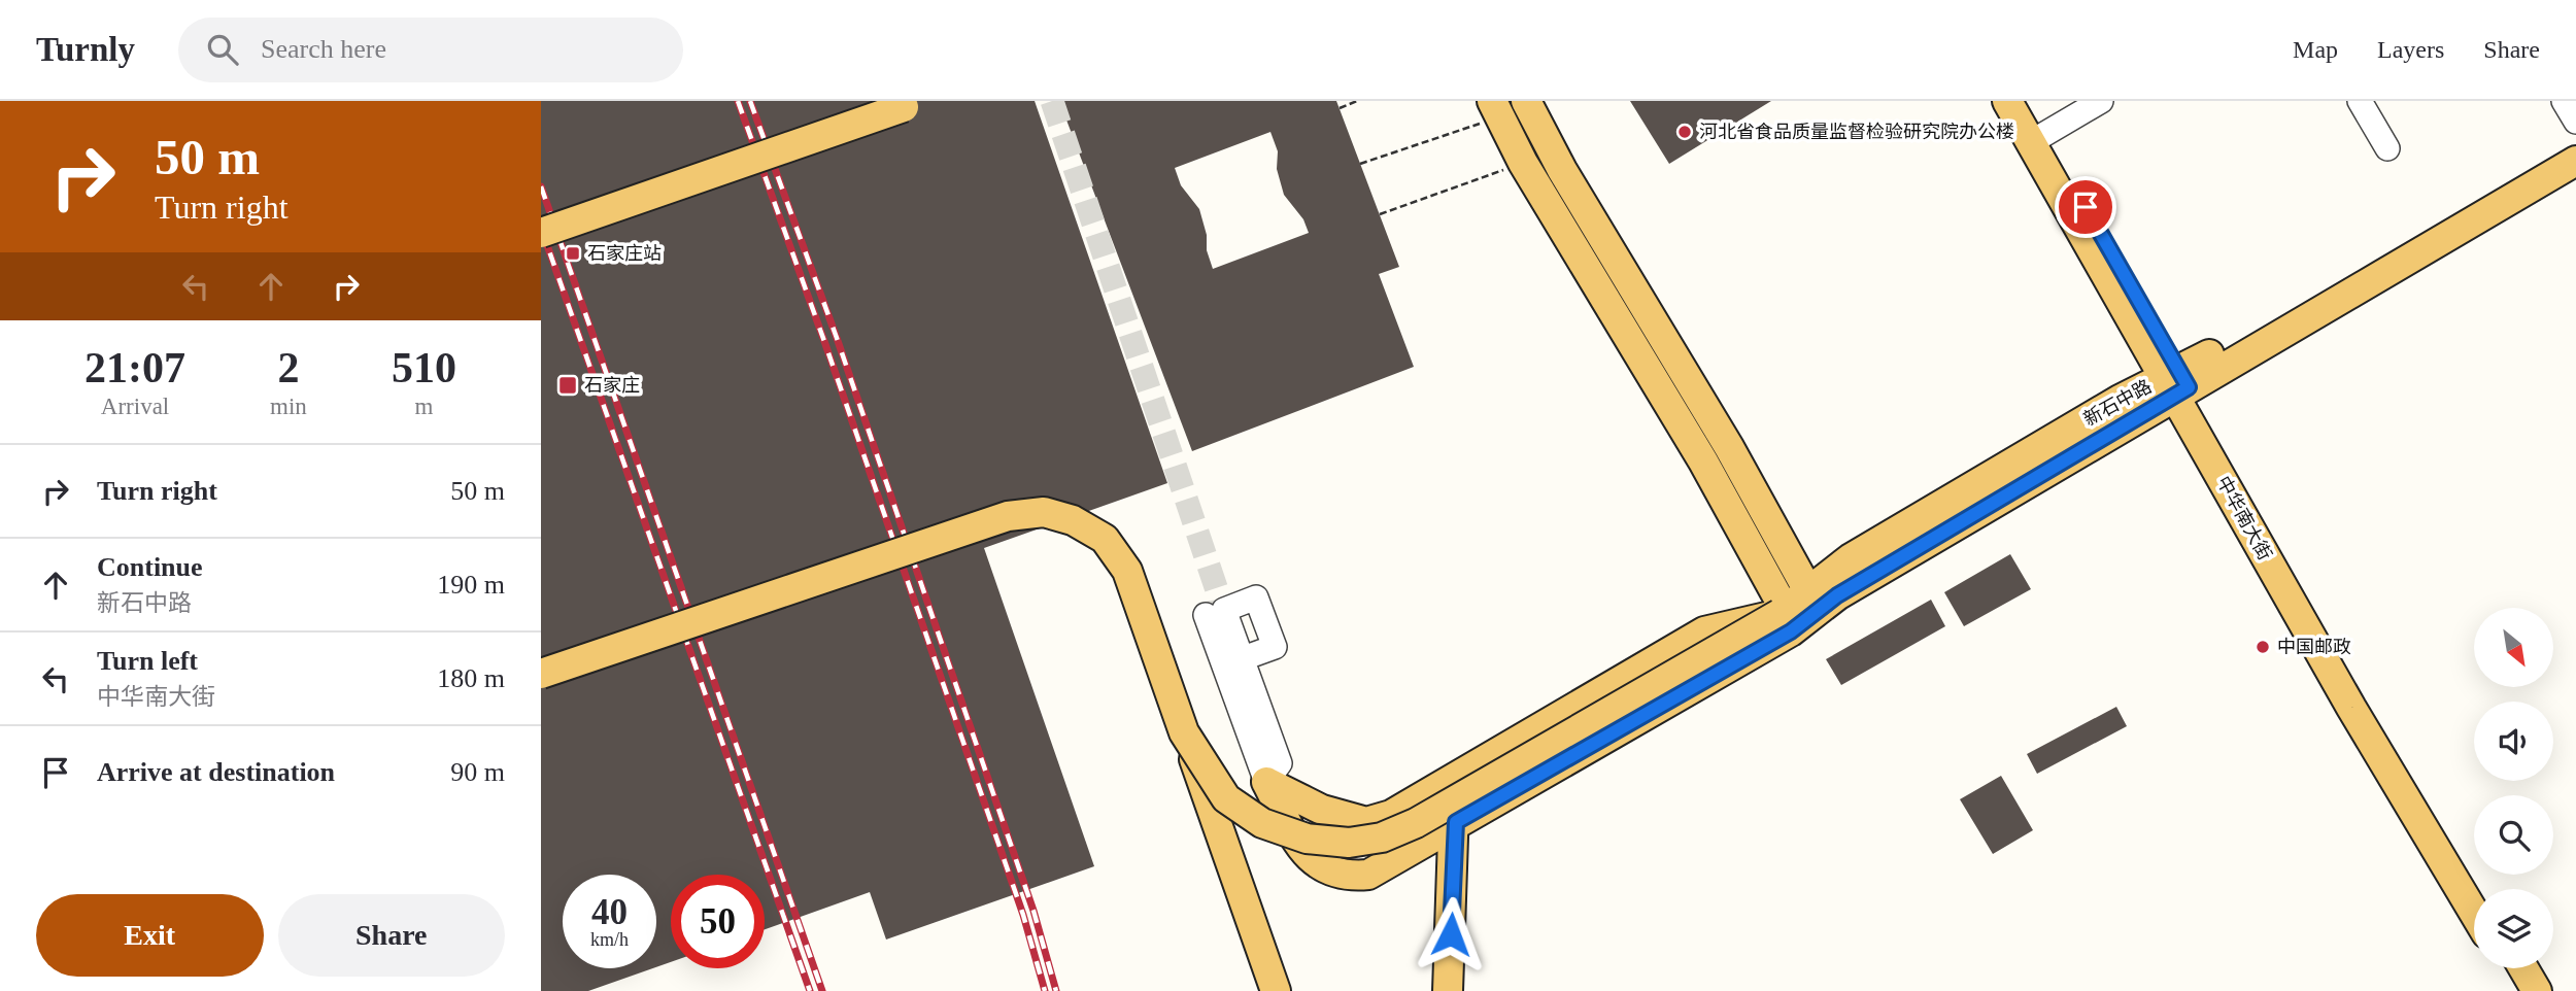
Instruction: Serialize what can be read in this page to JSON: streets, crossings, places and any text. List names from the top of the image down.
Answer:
{
  "streets": {
    "main road": ["新石中路", "中华南大街"]
  },
  "crossings": [
    ["新石中路", "中华南大街"]
  ],
  "places": {
    "other": ["河北省食品质量监督检验研究院办公楼", "中国邮政"],
    "transit": ["石家庄站", "石家庄"]
  },
  "north": "bottom right",
  "page": {
    "header": "Turnly",
    "search": "Search here",
    "nav": ["Map", "Layers", "Share"],
    "turn": ["50 m", "Turn right"],
    "eta": [
      "21:07",
      "Arrival",
      "2",
      "min",
      "510",
      "m"
    ],
    "list": [
      {
        "name": "Turn right",
        "value": "50 m"
      },
      {
        "name": "Continue",
        "note": "新石中路",
        "value": "190 m"
      },
      {
        "name": "Turn left",
        "note": "中华南大街",
        "value": "180 m"
      },
      {
        "name": "Arrive at destination",
        "value": "90 m"
      }
    ],
    "speed": "40 km/h",
    "limit": "50",
    "buttons": ["Exit", "Share"]
  }
}
